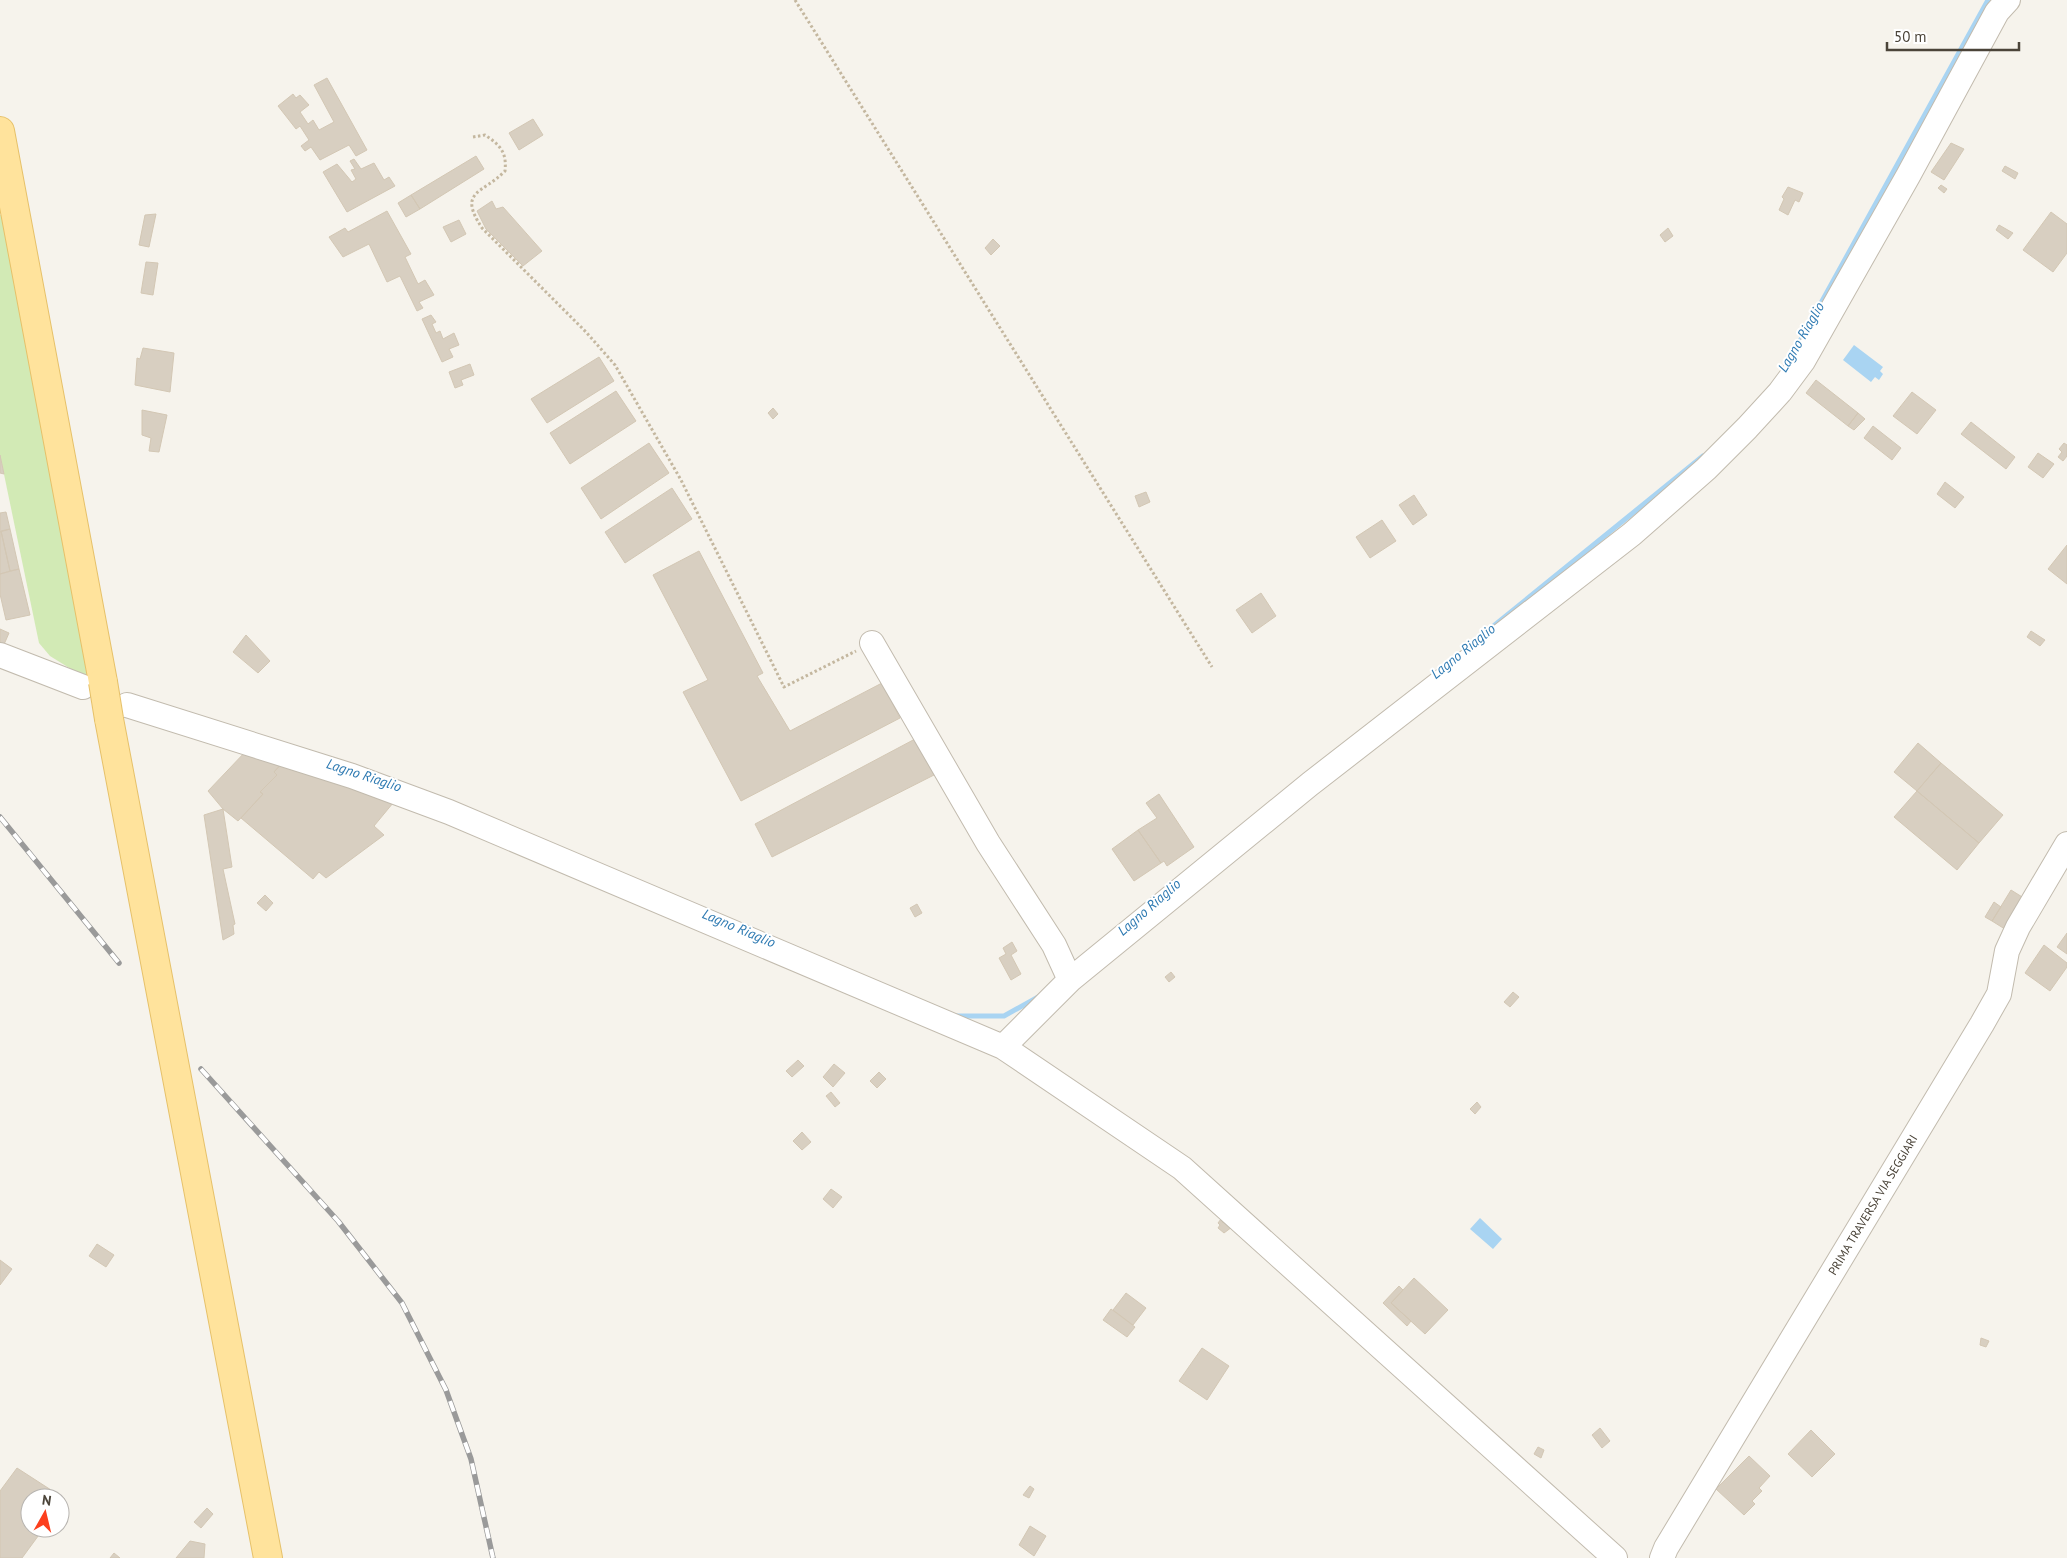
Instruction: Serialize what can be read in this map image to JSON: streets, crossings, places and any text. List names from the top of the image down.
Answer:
{
  "streets": {
    "street": ["PRIMA TRAVERSA VIA SEGGIARI"]
  },
  "water": ["Lagno Riaglio"],
  "scale_bar": "50 m",
  "north": "top"
}
